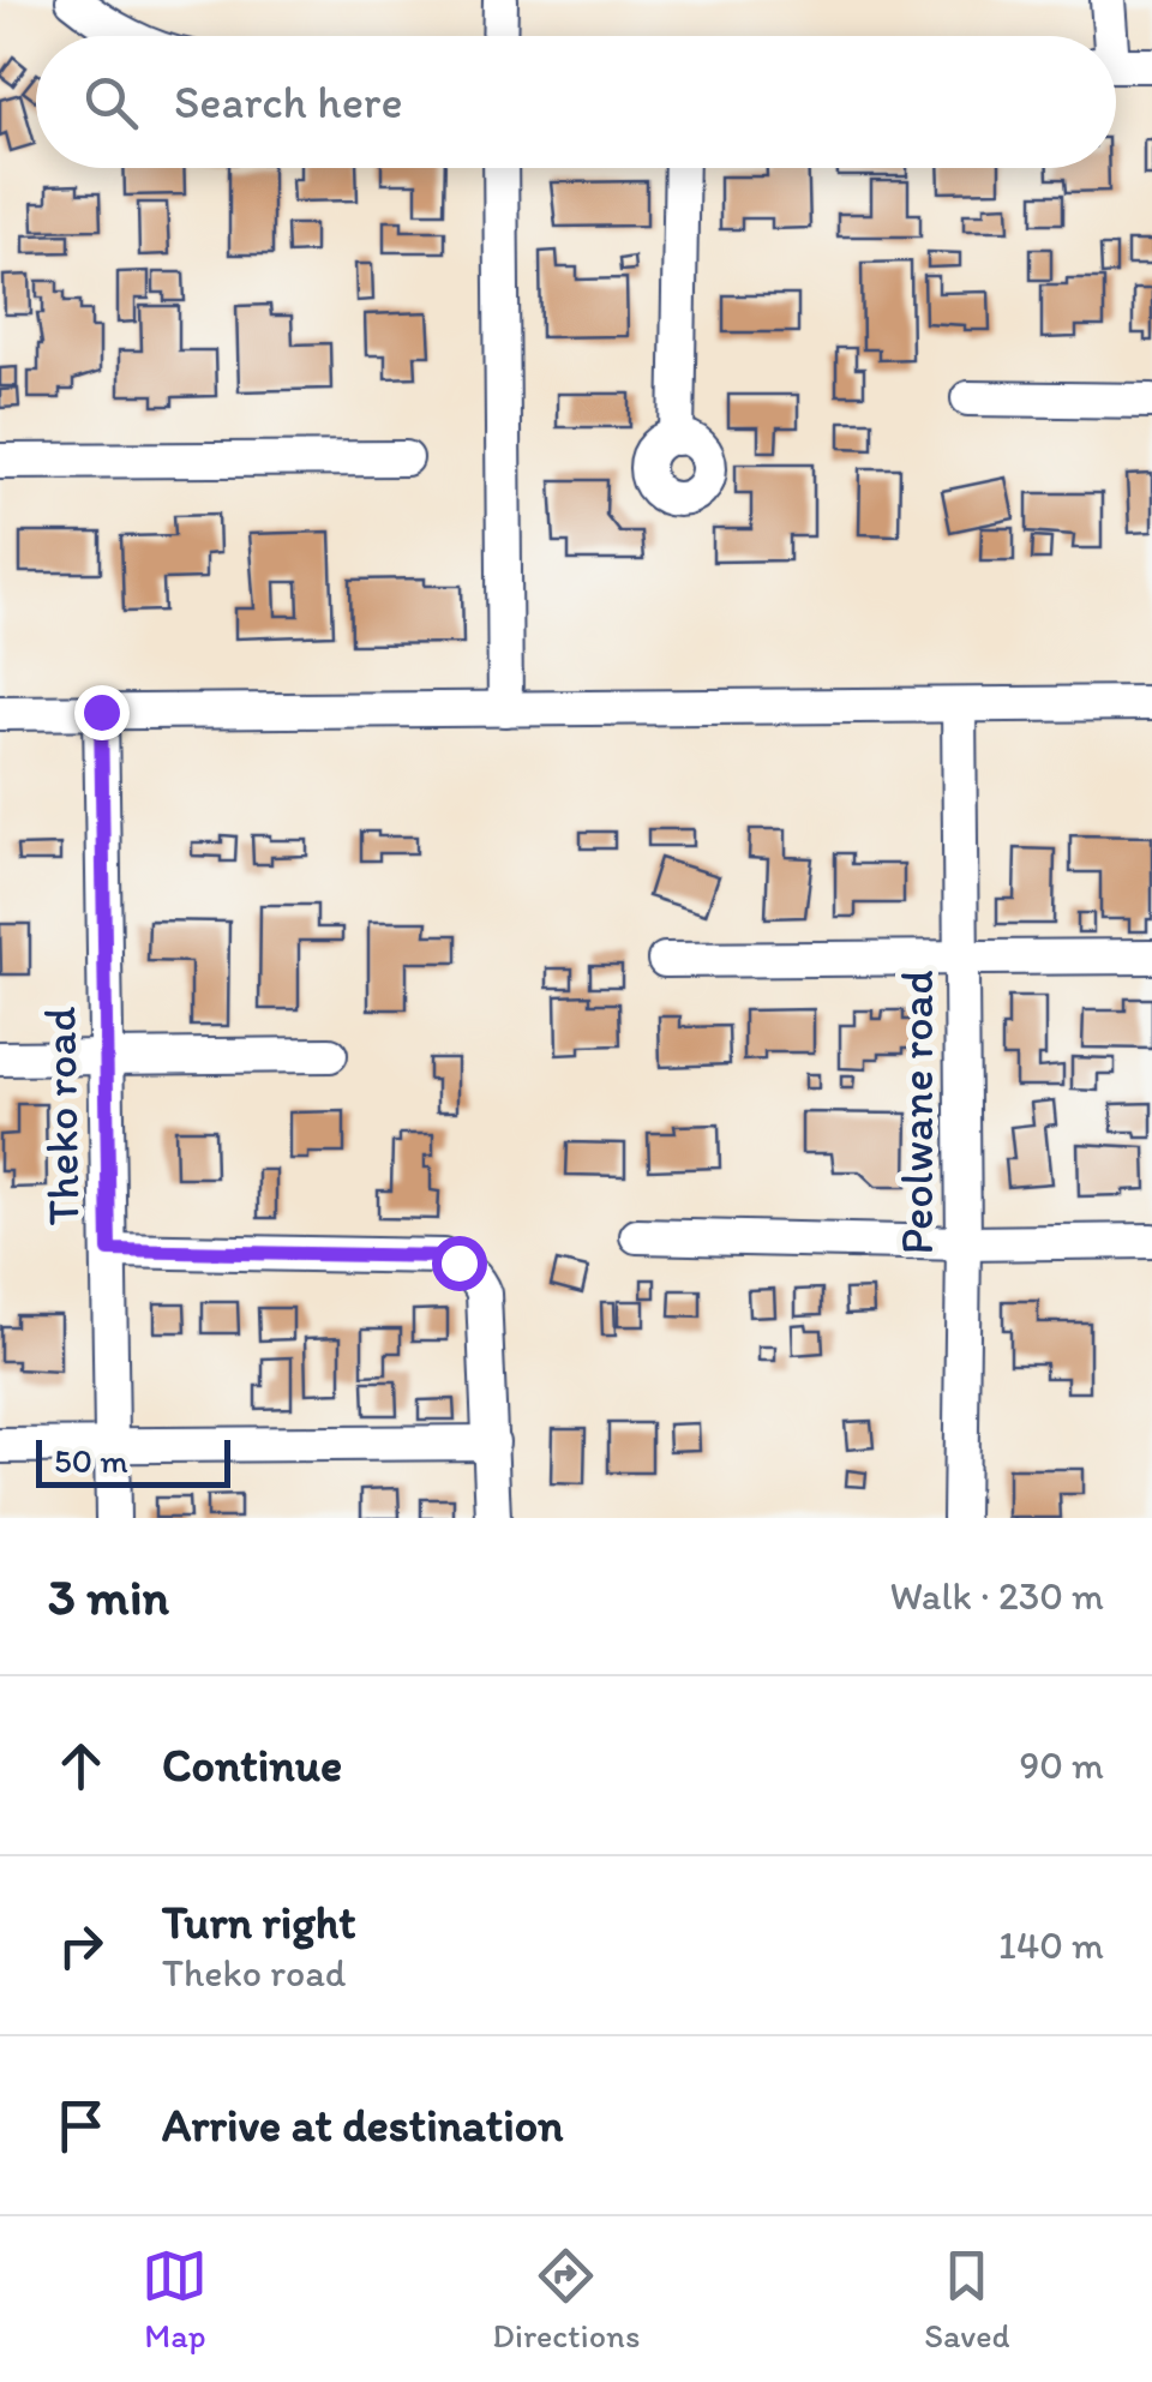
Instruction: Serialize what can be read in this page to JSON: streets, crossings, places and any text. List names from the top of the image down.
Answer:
{
  "streets": {
    "street": ["Peolwane road", "Theko road"]
  },
  "scale_bar": "50 m",
  "page": {
    "search": "Search here",
    "scale": "50 m",
    "heading": ["3 min", "Walk · 230 m"],
    "list": [
      ["Continue", "90 m"],
      ["Turn right", "Theko road", "140 m"],
      "Arrive at destination"
    ],
    "nav": ["Map", "Directions", "Saved"]
  }
}
